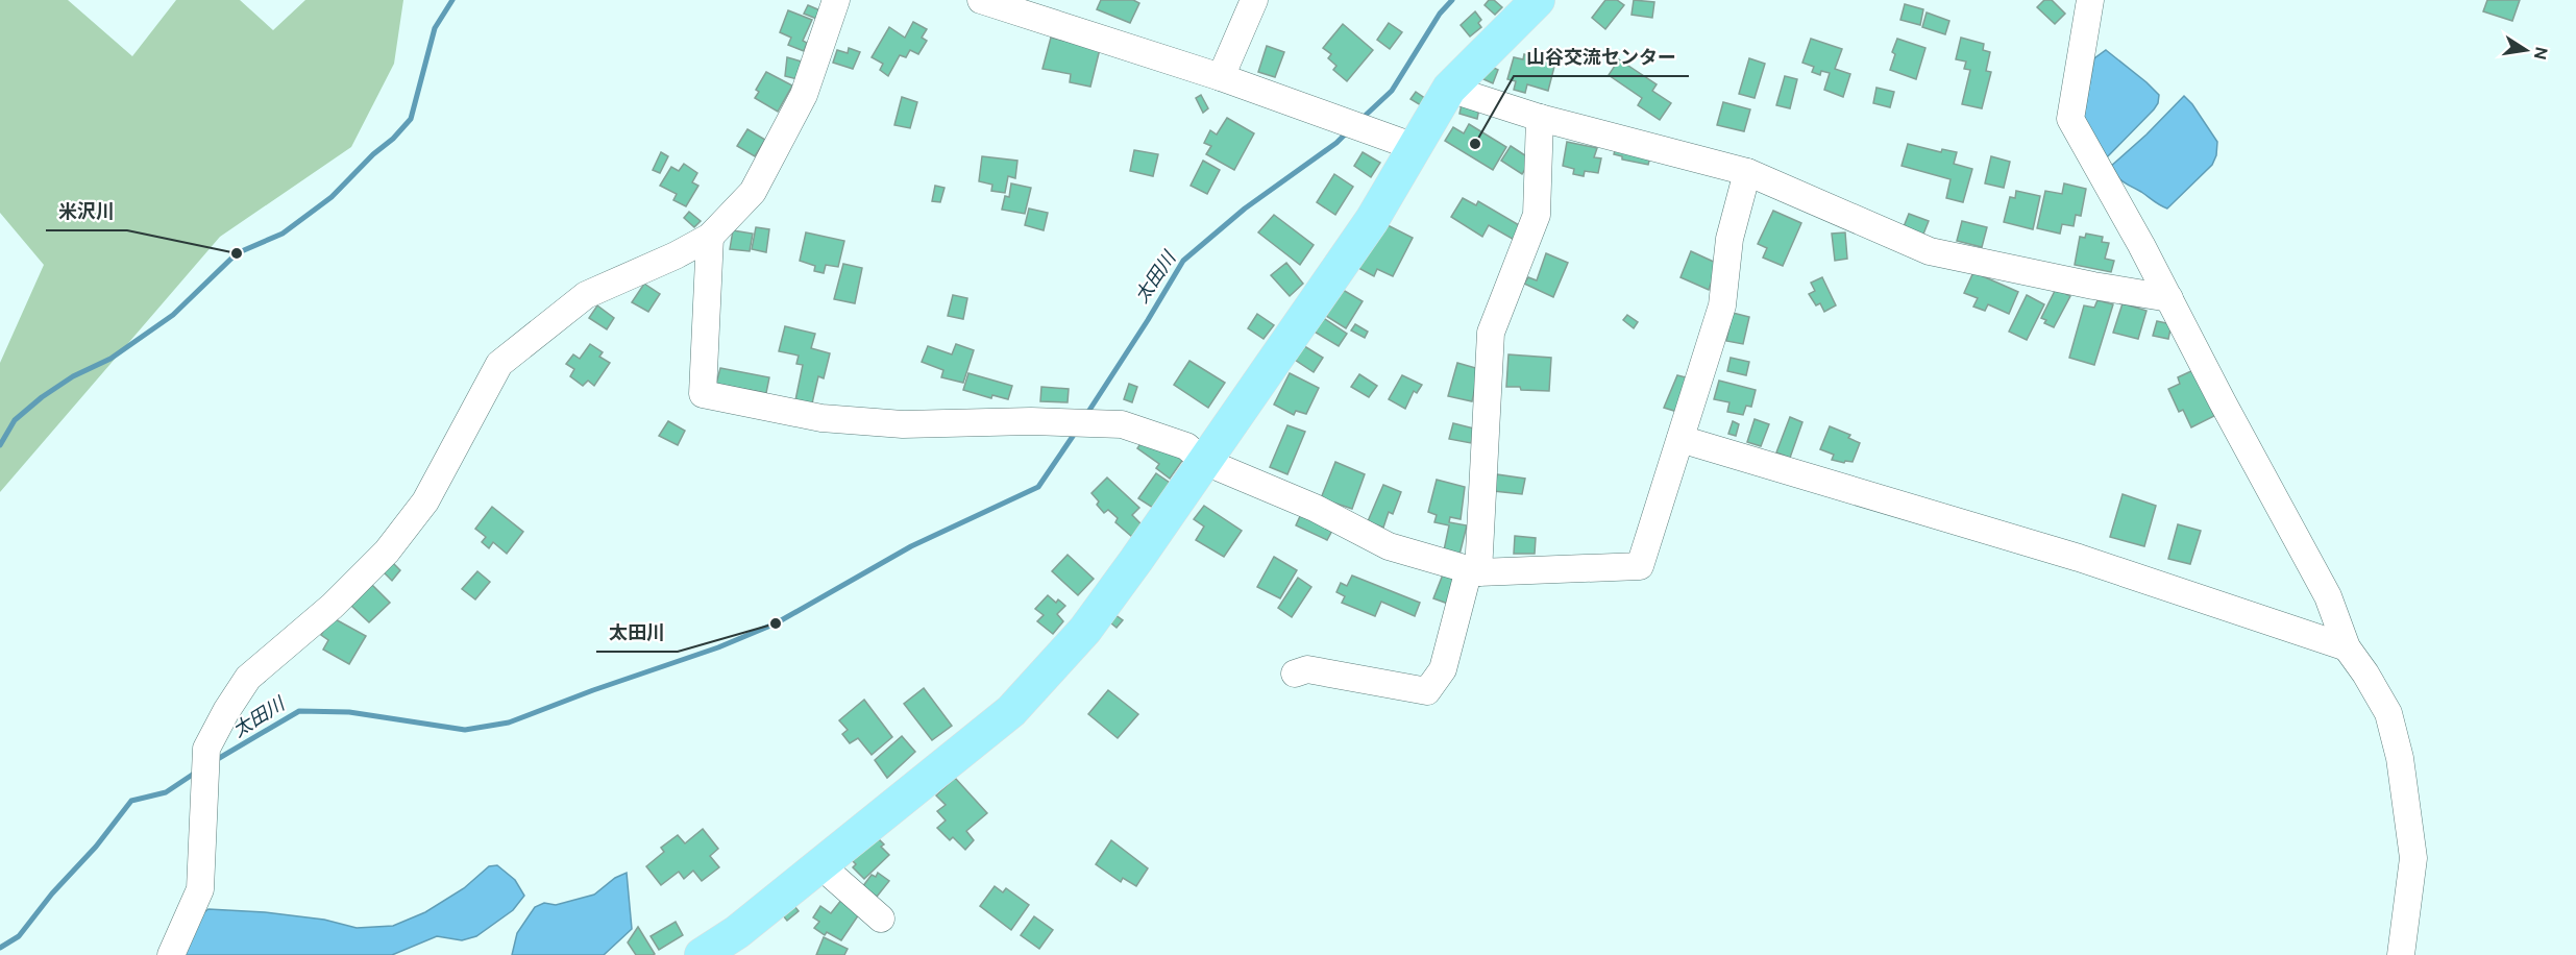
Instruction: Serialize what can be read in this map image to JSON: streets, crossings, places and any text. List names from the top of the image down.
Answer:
{
  "water": ["太田川"],
  "places": ["山谷交流センター", "米沢川", "太田川"],
  "north": "right"
}
